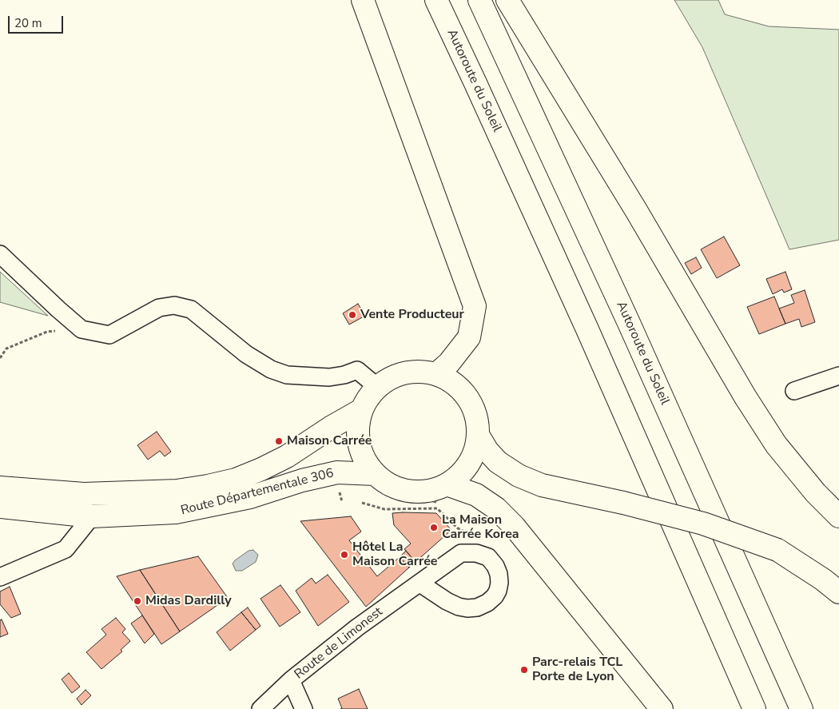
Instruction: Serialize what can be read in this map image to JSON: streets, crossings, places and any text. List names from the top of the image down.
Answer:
{
  "streets": {
    "main road": ["Autoroute du Soleil", "Route Départementale 306"],
    "street": ["Route de Limonest"]
  },
  "places": [
    "Vente Producteur",
    "Maison Carrée",
    "La Maison Carrée Korea",
    "Hôtel La Maison Carrée",
    "Midas Dardilly",
    "Parc-relais TCL Porte de Lyon"
  ],
  "scale_bar": "20 m"
}
